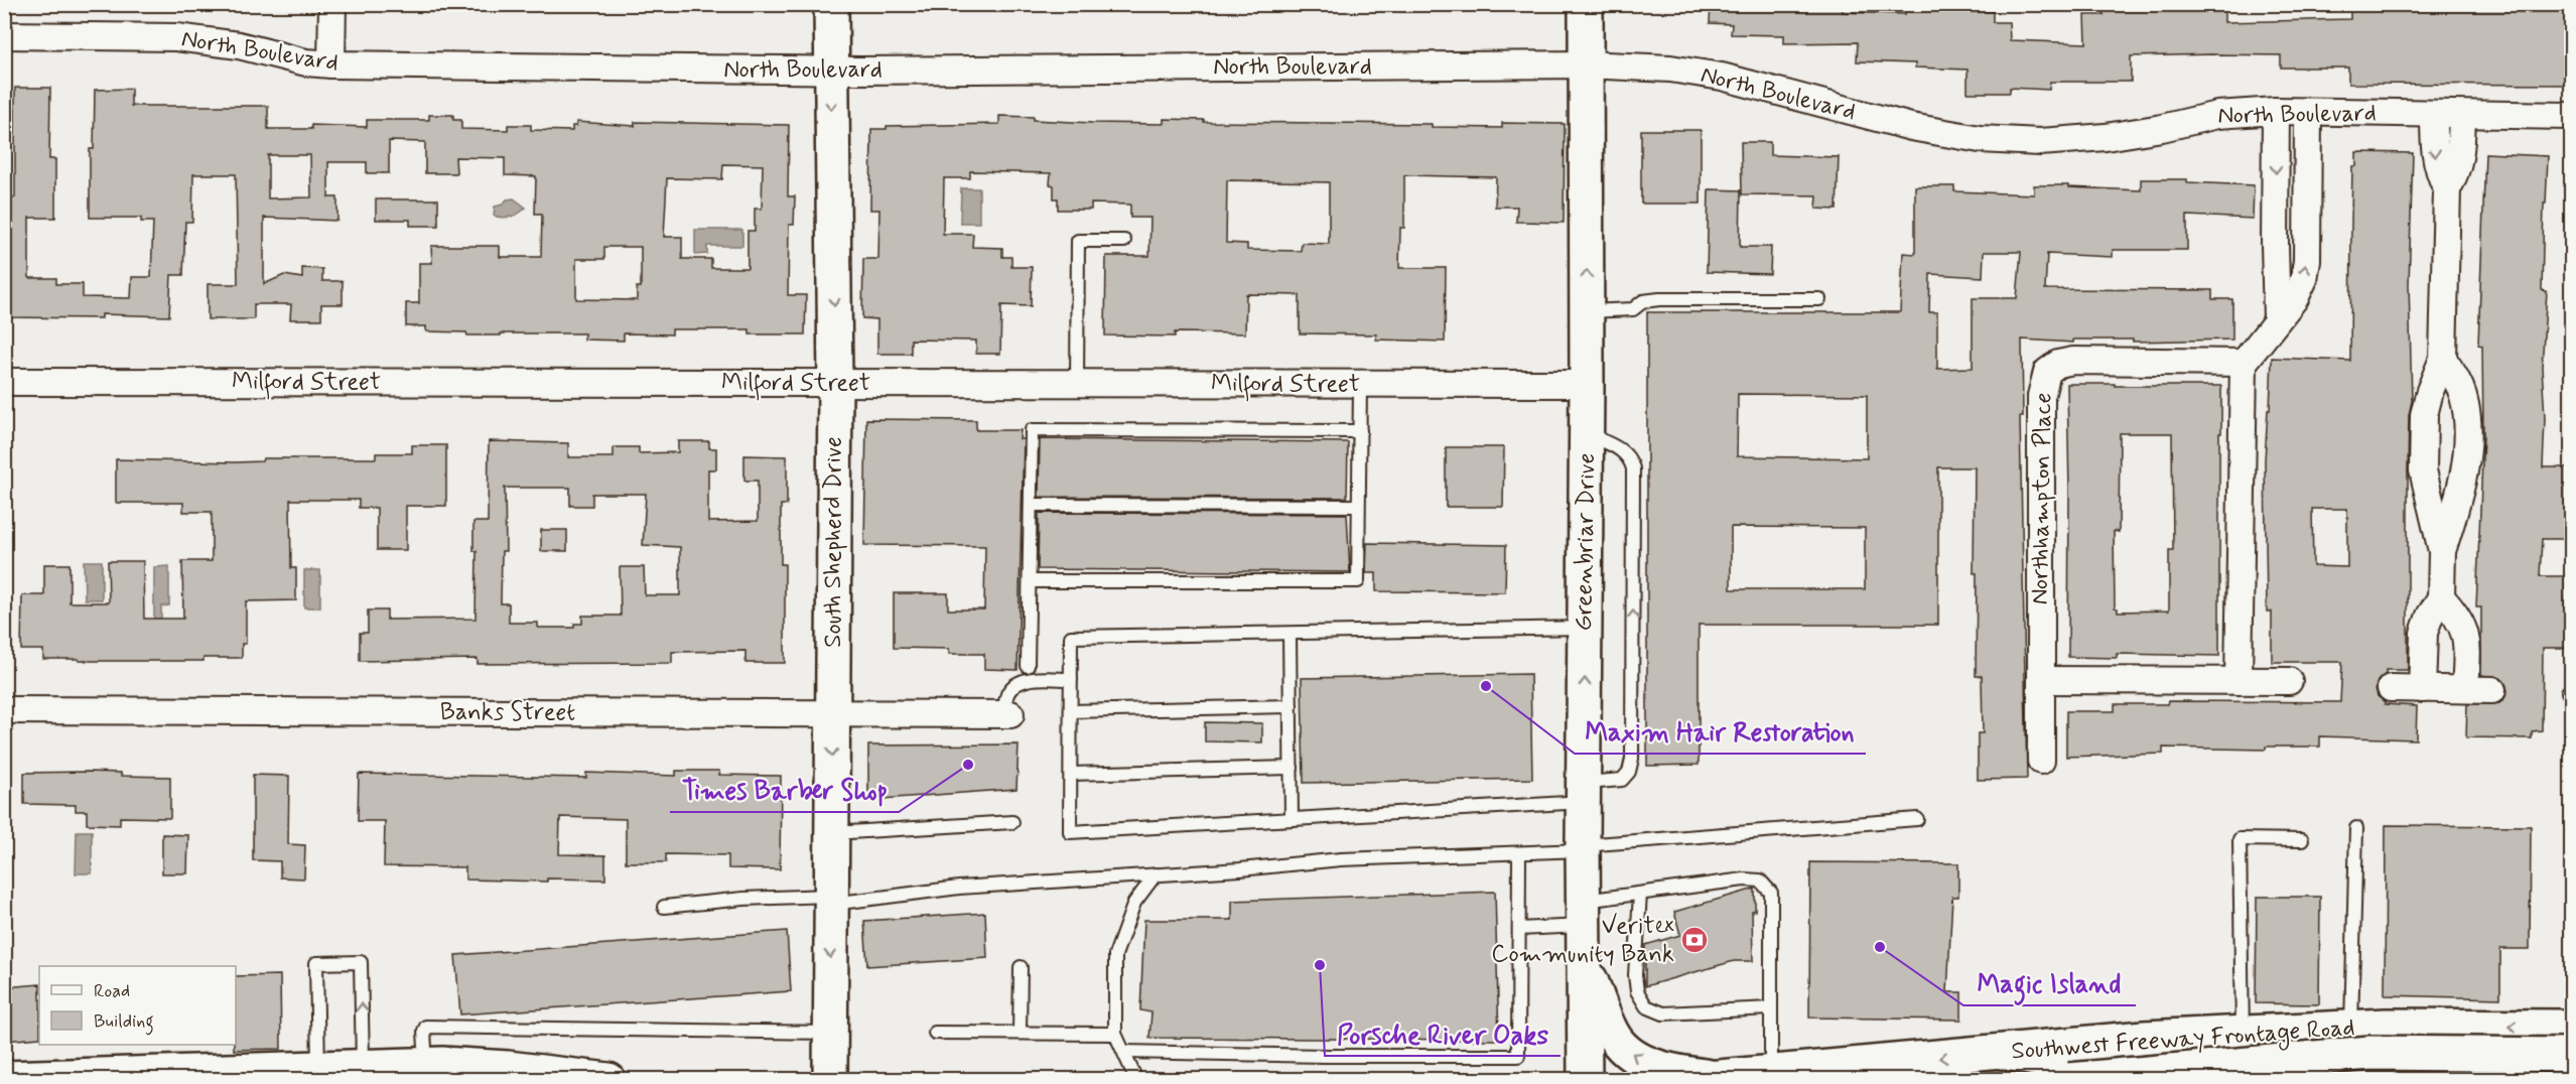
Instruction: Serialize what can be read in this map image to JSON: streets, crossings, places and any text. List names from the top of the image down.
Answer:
{
  "streets": {
    "main road": ["South Shepherd Drive", "Greenbriar Drive", "Southwest Freeway Frontage Road"],
    "street": [
      "North Boulevard",
      "Milford Street",
      "Northhampton Place",
      "Banks Street"
    ]
  },
  "crossings": [
    ["North Boulevard", "South Shepherd Drive"],
    ["North Boulevard", "Greenbriar Drive"],
    ["Milford Street", "South Shepherd Drive"],
    ["Milford Street", "Greenbriar Drive"],
    ["South Shepherd Drive", "Banks Street"],
    ["Greenbriar Drive", "Southwest Freeway Frontage Road"]
  ],
  "one_way": ["South Shepherd Drive", "Greenbriar Drive"],
  "places": {
    "other": [
      "Maxim Hair Restoration",
      "Times Barber Shop",
      "Magic Island",
      "Porsche River Oaks"
    ],
    "bank": ["Veritex Community Bank"]
  },
  "legend": ["Road", "Building"]
}
